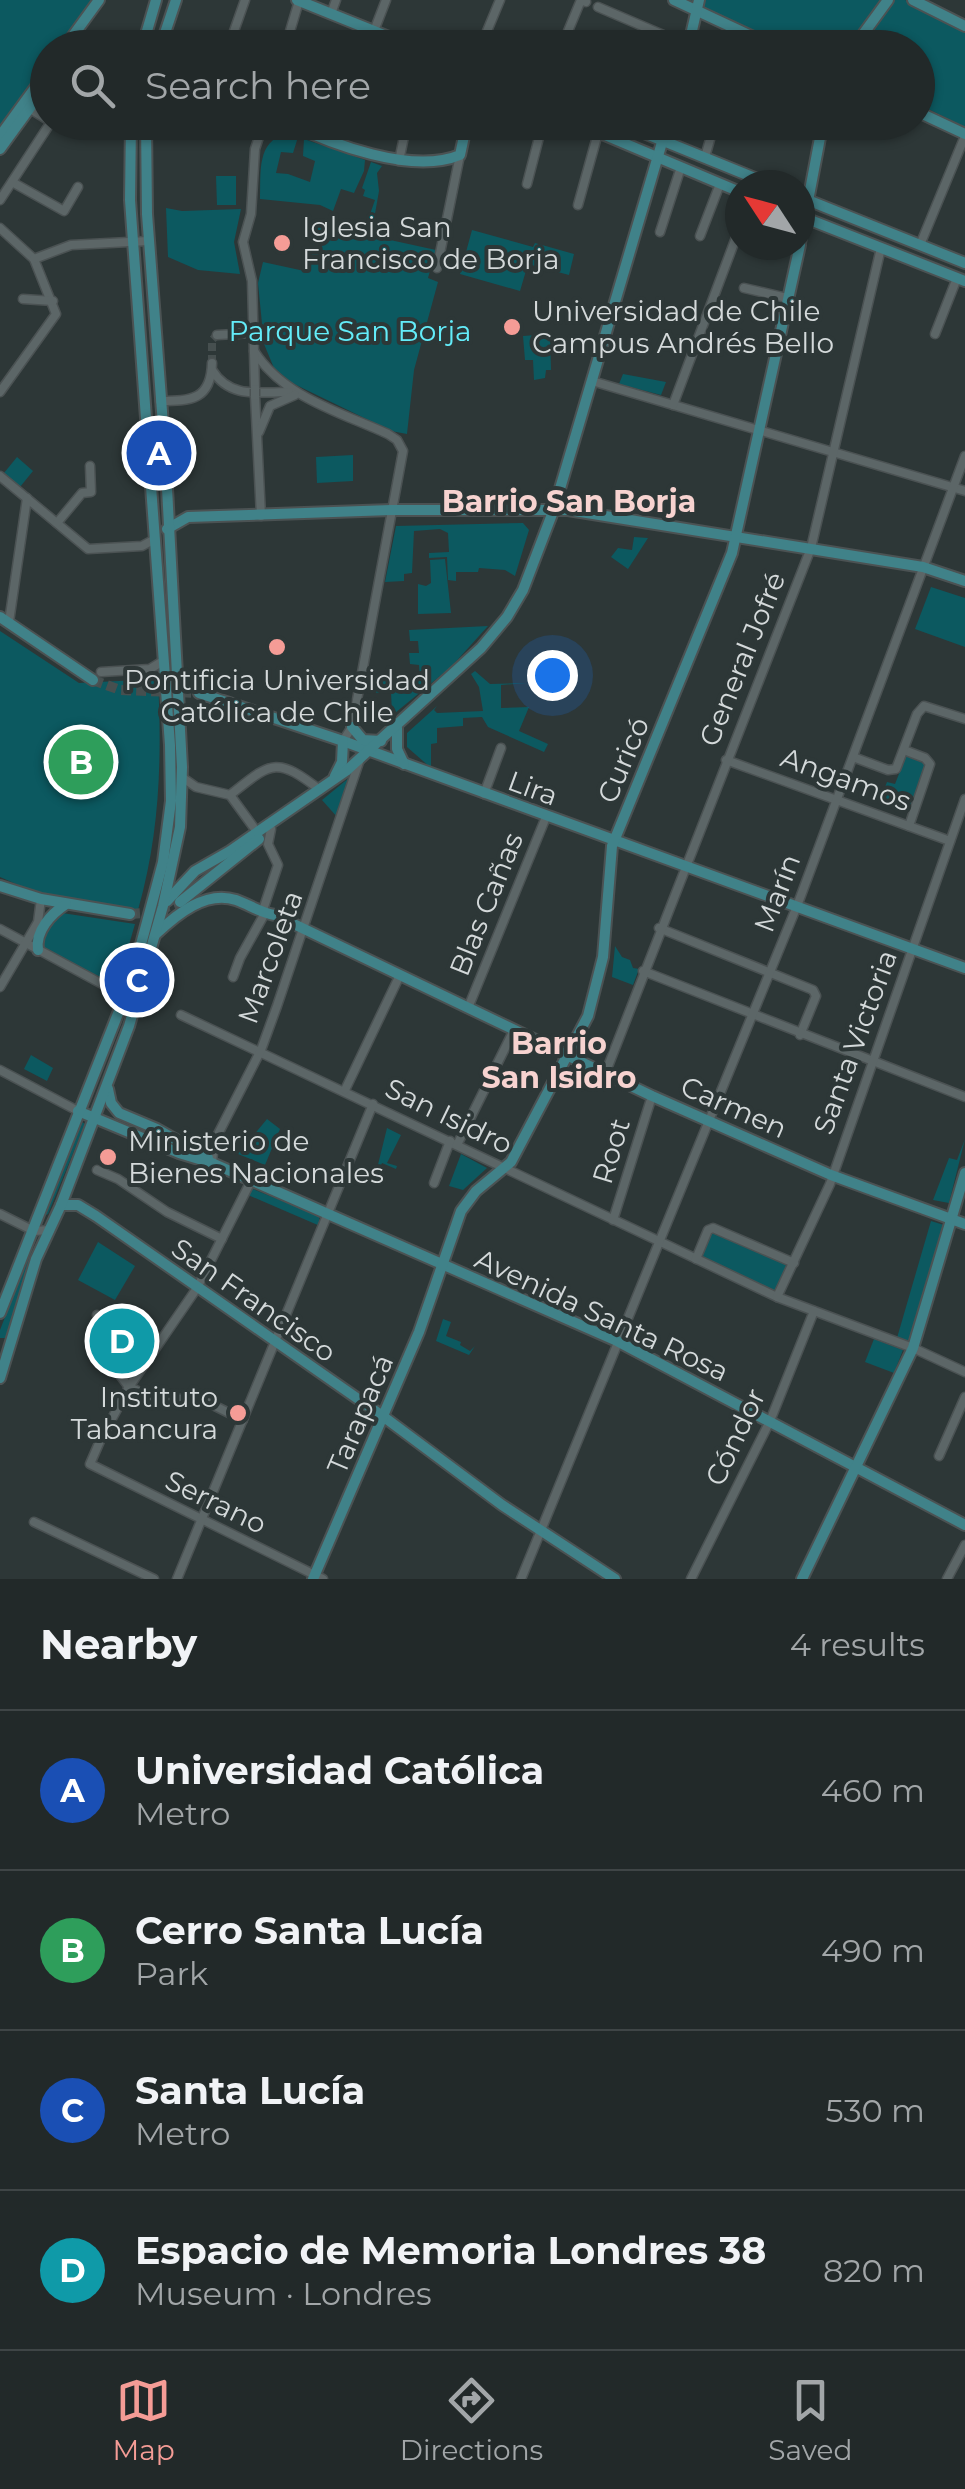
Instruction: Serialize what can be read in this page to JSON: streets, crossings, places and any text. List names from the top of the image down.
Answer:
{
  "streets": {
    "main road": [
      "Curicó",
      "Lira",
      "Carmen",
      "San Francisco",
      "Avenida Santa Rosa",
      "Tarapacá"
    ],
    "street": [
      "General Jofré",
      "Angamos",
      "Marín",
      "Blas Cañas",
      "Marcoleta",
      "Santa Victoria",
      "San Isidro",
      "Root",
      "Cóndor",
      "Serrano"
    ]
  },
  "crossings": [
    ["General Jofré", "Angamos"],
    ["General Jofré", "Lira"],
    ["General Jofré", "Carmen"],
    ["Curicó", "Lira"],
    ["Curicó", "Carmen"],
    ["Curicó", "San Isidro"],
    ["Curicó", "Avenida Santa Rosa"],
    ["Curicó", "Tarapacá"],
    ["Angamos", "Marín"],
    ["Angamos", "Santa Victoria"],
    ["Lira", "Marín"],
    ["Lira", "Blas Cañas"],
    ["Lira", "Marcoleta"],
    ["Lira", "Santa Victoria"],
    ["Marín", "Carmen"],
    ["Marín", "San Isidro"],
    ["Marín", "San Francisco"],
    ["Marín", "Avenida Santa Rosa"],
    ["Blas Cañas", "Carmen"],
    ["Marcoleta", "Carmen"],
    ["Marcoleta", "San Isidro"],
    ["Marcoleta", "Avenida Santa Rosa"],
    ["Santa Victoria", "Carmen"],
    ["Santa Victoria", "San Isidro"],
    ["Carmen", "Root"],
    ["San Isidro", "Root"],
    ["San Isidro", "Cóndor"],
    ["San Francisco", "Tarapacá"],
    ["Avenida Santa Rosa", "Tarapacá"],
    ["Avenida Santa Rosa", "Cóndor"],
    ["Tarapacá", "Serrano"]
  ],
  "districts": ["Barrio San Borja", "Barrio San Isidro"],
  "parks": ["Parque San Borja"],
  "places": [
    "Iglesia San Francisco de Borja",
    "Universidad de Chile Campus Andrés Bello",
    "Pontificia Universidad Católica de Chile",
    "Ministerio de Bienes Nacionales",
    "Instituto Tabancura"
  ],
  "north": "top left",
  "page": {
    "search": "Search here",
    "pins": [
      "A",
      "B",
      "C",
      "D"
    ],
    "heading": ["Nearby", "4 results"],
    "list": [
      {
        "mark": "A",
        "name": "Universidad Católica",
        "note": "Metro",
        "value": "460 m"
      },
      {
        "mark": "B",
        "name": "Cerro Santa Lucía",
        "note": "Park",
        "value": "490 m"
      },
      {
        "mark": "C",
        "name": "Santa Lucía",
        "note": "Metro",
        "value": "530 m"
      },
      {
        "mark": "D",
        "name": "Espacio de Memoria Londres 38",
        "note": "Museum · Londres",
        "value": "820 m"
      }
    ],
    "nav": ["Map", "Directions", "Saved"]
  }
}
